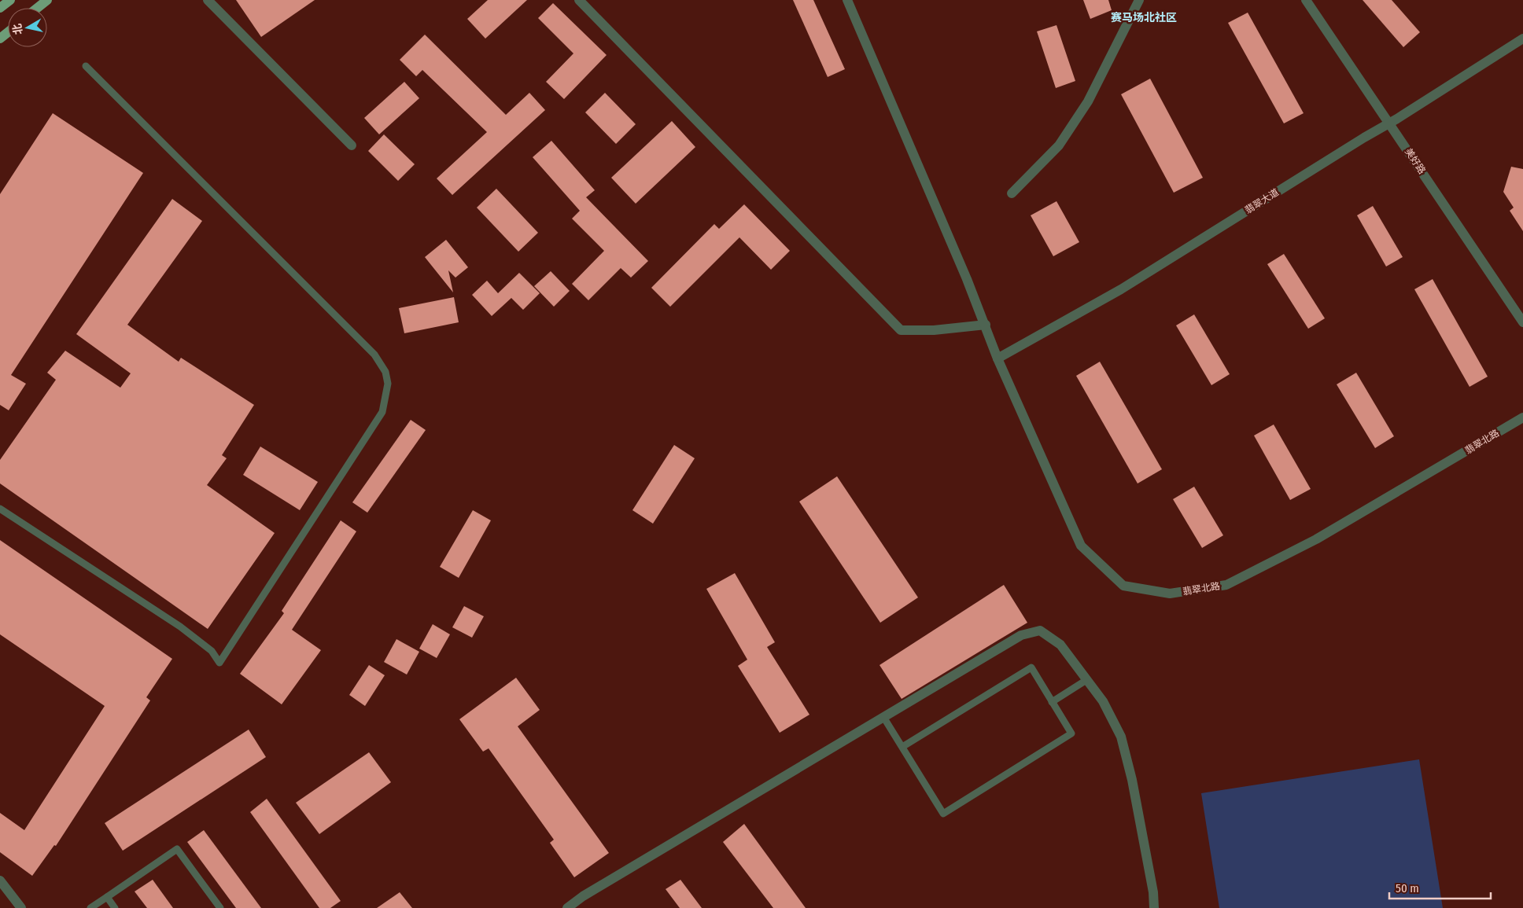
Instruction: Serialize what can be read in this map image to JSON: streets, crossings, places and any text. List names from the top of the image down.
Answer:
{
  "streets": {
    "street": ["美好路", "翡翠大道", "翡翠北路"]
  },
  "crossings": [
    ["美好路", "翡翠大道"],
    ["翡翠大道", "翡翠北路"]
  ],
  "districts": ["赛马场北社区"],
  "scale_bar": "50 m",
  "north": "left"
}
